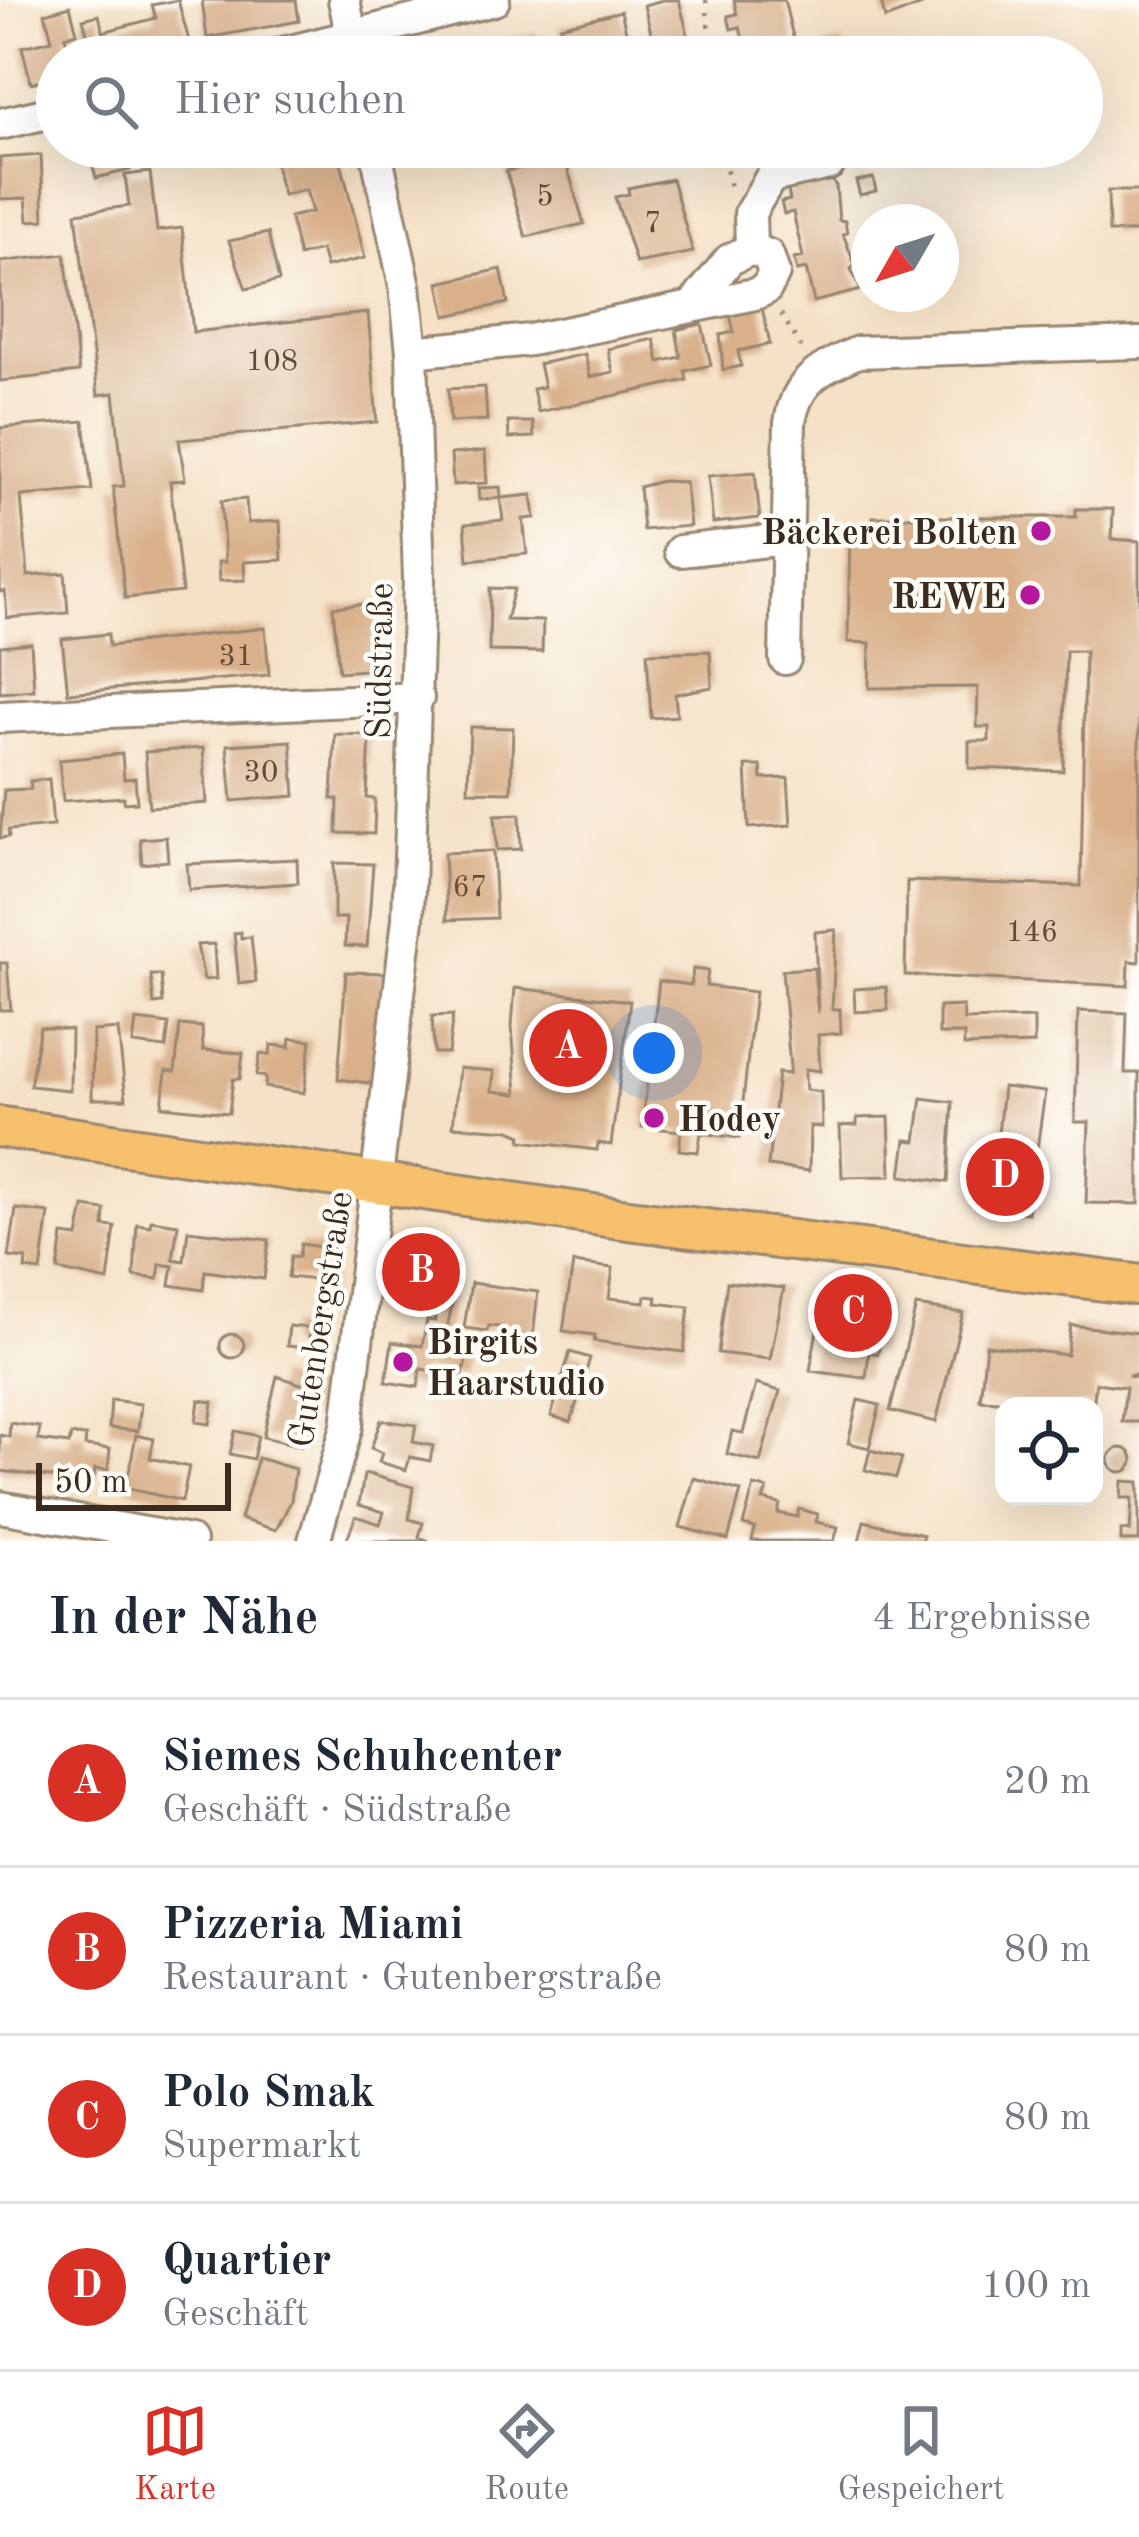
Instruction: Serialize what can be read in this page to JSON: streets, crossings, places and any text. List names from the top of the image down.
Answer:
{
  "streets": {
    "street": ["Südstraße", "Gutenbergstraße"]
  },
  "crossings": [
    ["Südstraße", "Gutenbergstraße"]
  ],
  "places": [
    "Bäckerei Bolten",
    "REWE",
    "Hodey",
    "Birgits Haarstudio"
  ],
  "house_numbers": [
    "5",
    "7",
    "108",
    "31",
    "30",
    "67",
    "146"
  ],
  "scale_bar": "50 m",
  "north": "bottom left",
  "page": {
    "search": "Hier suchen",
    "pins": [
      "A",
      "D",
      "B",
      "C"
    ],
    "scale": "50 m",
    "heading": ["In der Nähe", "4 Ergebnisse"],
    "list": [
      {
        "mark": "A",
        "name": "Siemes Schuhcenter",
        "note": "Geschäft · Südstraße",
        "value": "20 m"
      },
      {
        "mark": "B",
        "name": "Pizzeria Miami",
        "note": "Restaurant · Gutenbergstraße",
        "value": "80 m"
      },
      {
        "mark": "C",
        "name": "Polo Smak",
        "note": "Supermarkt",
        "value": "80 m"
      },
      {
        "mark": "D",
        "name": "Quartier",
        "note": "Geschäft",
        "value": "100 m"
      }
    ],
    "nav": ["Karte", "Route", "Gespeichert"]
  }
}
